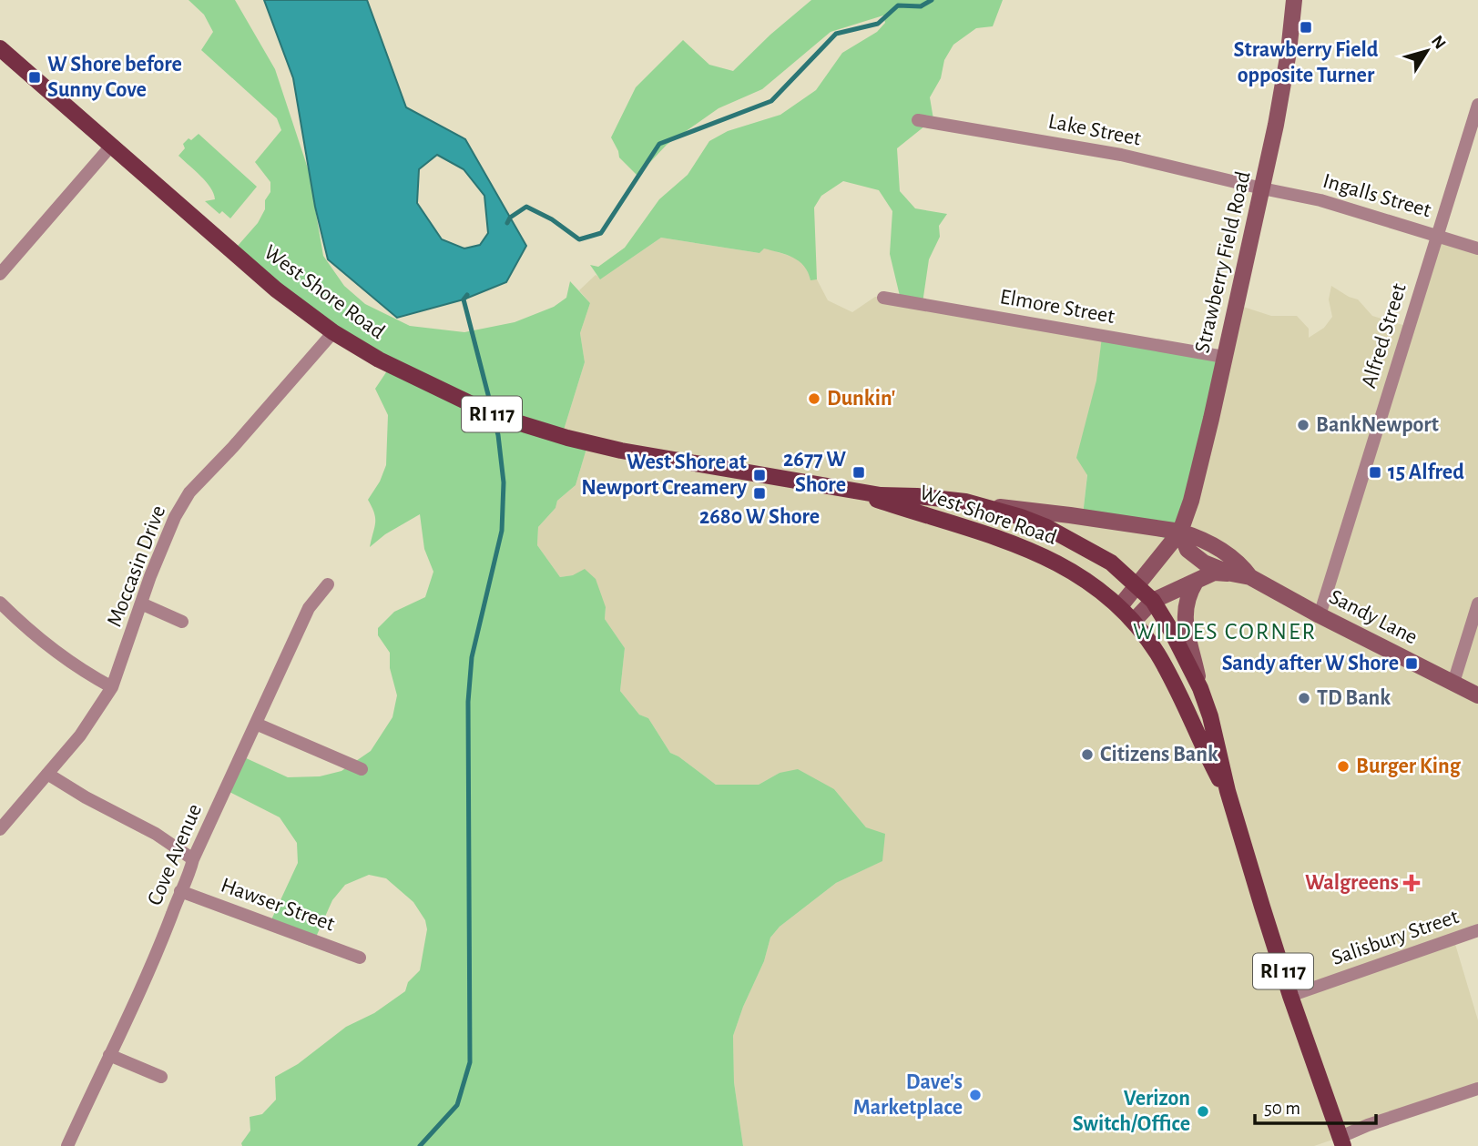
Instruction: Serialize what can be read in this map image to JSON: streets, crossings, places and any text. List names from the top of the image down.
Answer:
{
  "streets": {
    "main road": [
      "Strawberry Field Road",
      "West Shore Road",
      "RI 117",
      "Sandy Lane"
    ],
    "street": [
      "Lake Street",
      "Ingalls Street",
      "Elmore Street",
      "Alfred Street",
      "Moccasin Drive",
      "Cove Avenue",
      "Hawser Street",
      "Salisbury Street"
    ]
  },
  "crossings": [
    ["Lake Street", "Ingalls Street"],
    ["Lake Street", "Strawberry Field Road"],
    ["Ingalls Street", "Strawberry Field Road"],
    ["Ingalls Street", "Alfred Street"],
    ["Strawberry Field Road", "West Shore Road"],
    ["Strawberry Field Road", "Elmore Street"],
    ["Strawberry Field Road", "Sandy Lane"],
    ["West Shore Road", "Moccasin Drive"],
    ["West Shore Road", "Sandy Lane"],
    ["West Shore Road", "Salisbury Street"],
    ["Alfred Street", "Sandy Lane"],
    ["Cove Avenue", "Hawser Street"]
  ],
  "districts": ["WILDES CORNER"],
  "places": {
    "transit": [
      "Strawberry Field opposite Turner",
      "W Shore before Sunny Cove",
      "2677 W Shore",
      "15 Alfred",
      "West Shore at Newport Creamery",
      "2680 W Shore",
      "Sandy after W Shore"
    ],
    "other": [
      "Dunkin'",
      "BankNewport",
      "TD Bank",
      "Citizens Bank",
      "Burger King",
      "Dave's Marketplace",
      "Verizon Switch/Office"
    ],
    "health": ["Walgreens"]
  },
  "scale_bar": "50 m",
  "north": "top right"
}
